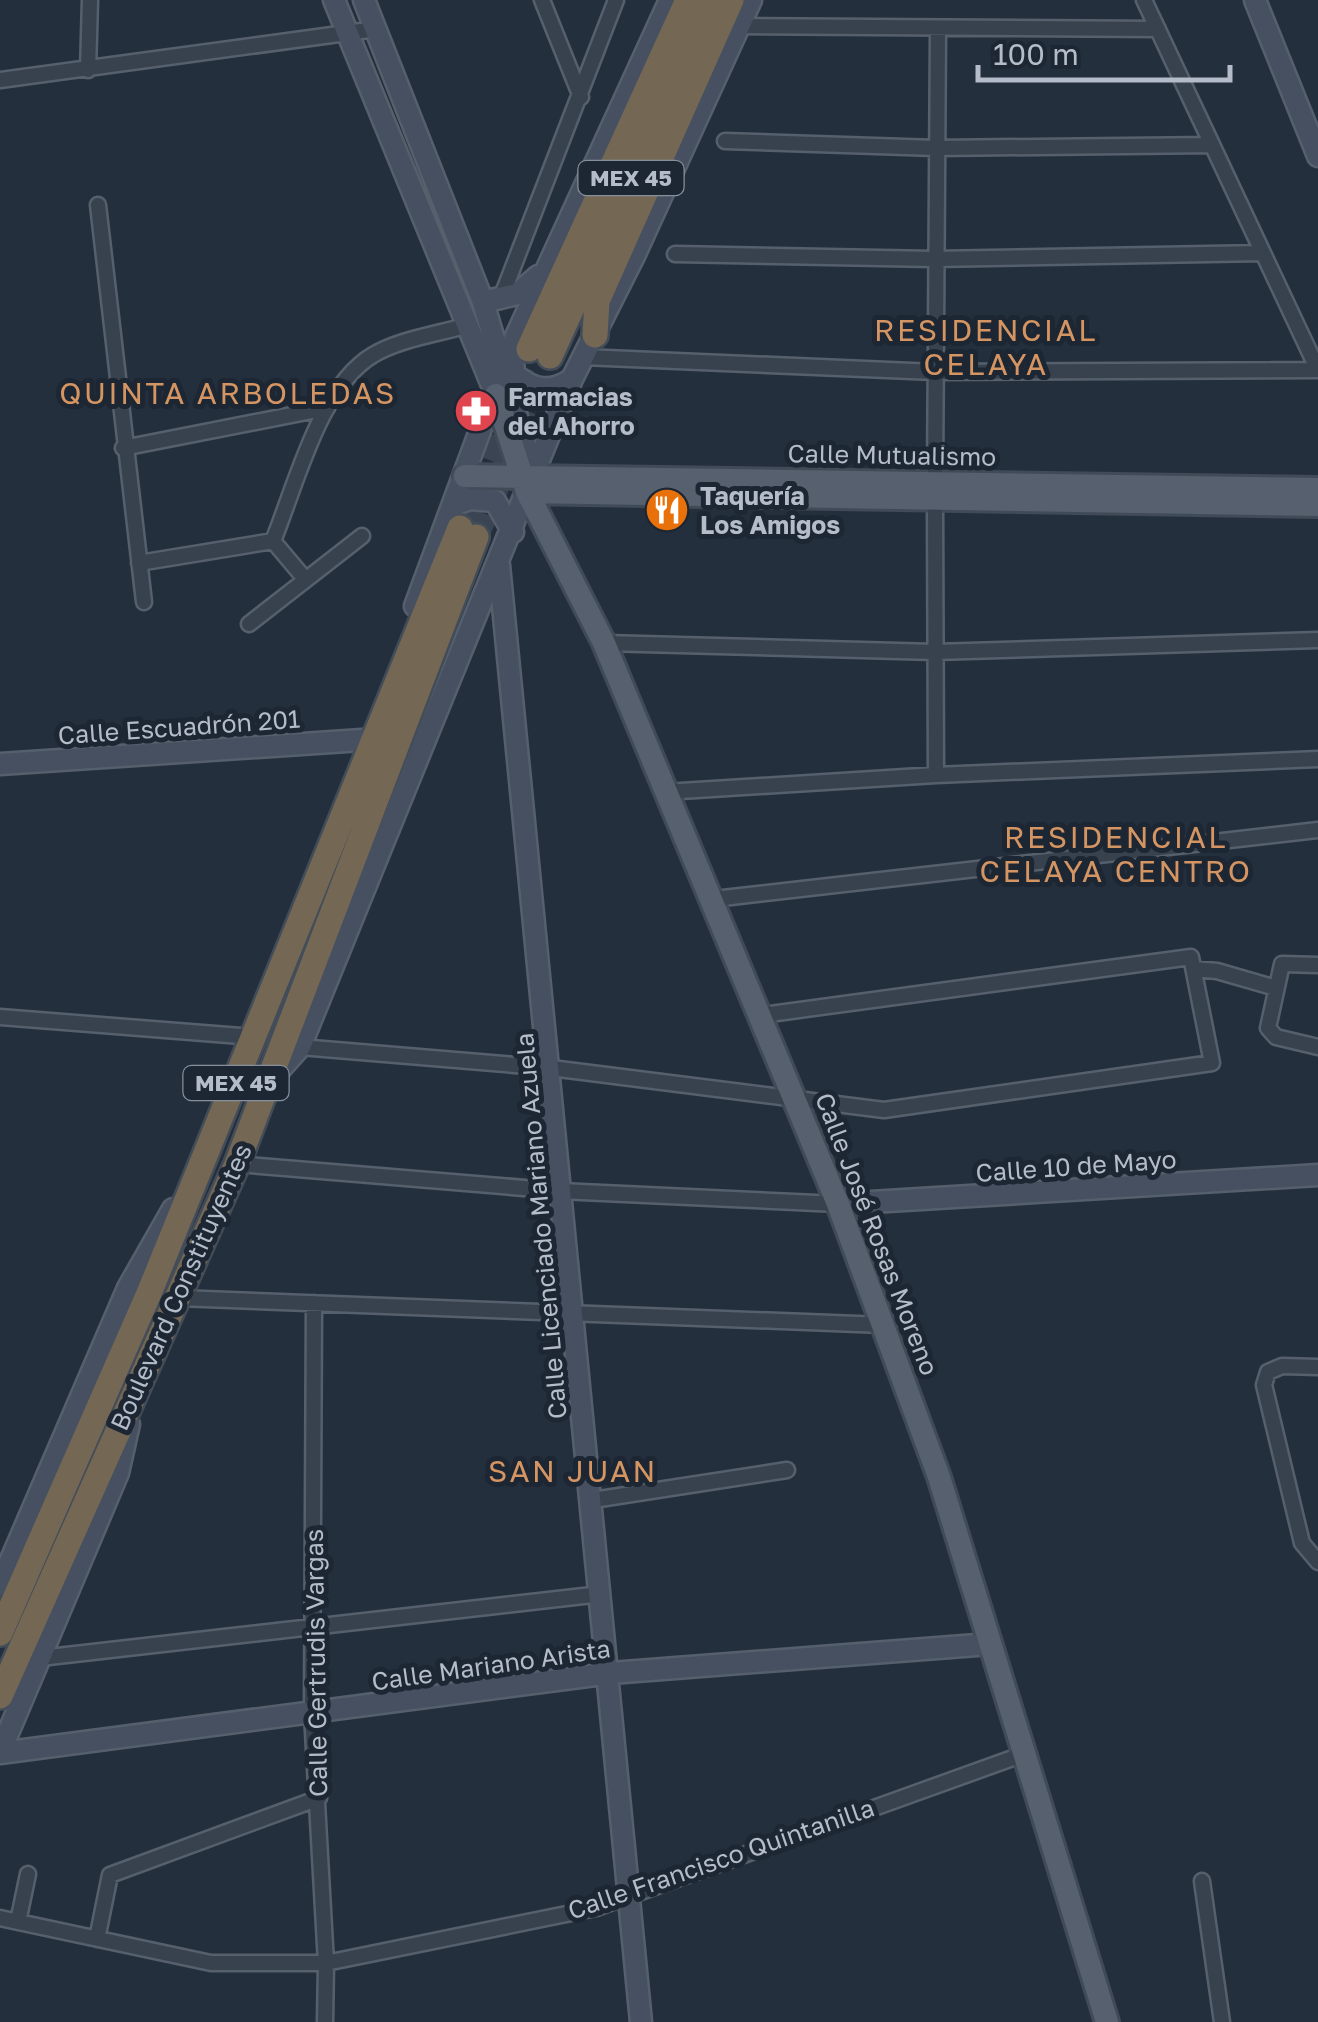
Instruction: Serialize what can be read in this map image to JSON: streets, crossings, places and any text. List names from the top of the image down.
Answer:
{
  "streets": {
    "highway": ["MEX 45", "Boulevard Constituyentes"],
    "main road": ["Calle Mutualismo", "Calle José Rosas Moreno"],
    "street": [
      "Calle Escuadrón 201",
      "Calle 10 de Mayo",
      "Calle Licenciado Mariano Azuela",
      "Calle Gertrudis Vargas",
      "Calle Mariano Arista",
      "Calle Francisco Quintanilla"
    ]
  },
  "crossings": [
    ["Calle Mutualismo", "Calle José Rosas Moreno"],
    ["Calle 10 de Mayo", "Calle José Rosas Moreno"],
    ["Calle Licenciado Mariano Azuela", "Calle Mariano Arista"],
    ["Calle Licenciado Mariano Azuela", "Calle Francisco Quintanilla"],
    ["Calle José Rosas Moreno", "Calle Mariano Arista"],
    ["Calle José Rosas Moreno", "Calle Francisco Quintanilla"],
    ["Calle Gertrudis Vargas", "Calle Mariano Arista"],
    ["Calle Gertrudis Vargas", "Calle Francisco Quintanilla"]
  ],
  "districts": [
    "RESIDENCIAL CELAYA",
    "QUINTA ARBOLEDAS",
    "RESIDENCIAL CELAYA CENTRO",
    "SAN JUAN"
  ],
  "places": {
    "pharmacy": ["Farmacias del Ahorro"],
    "restaurant": ["Taquería Los Amigos"]
  },
  "scale_bar": "100 m"
}
